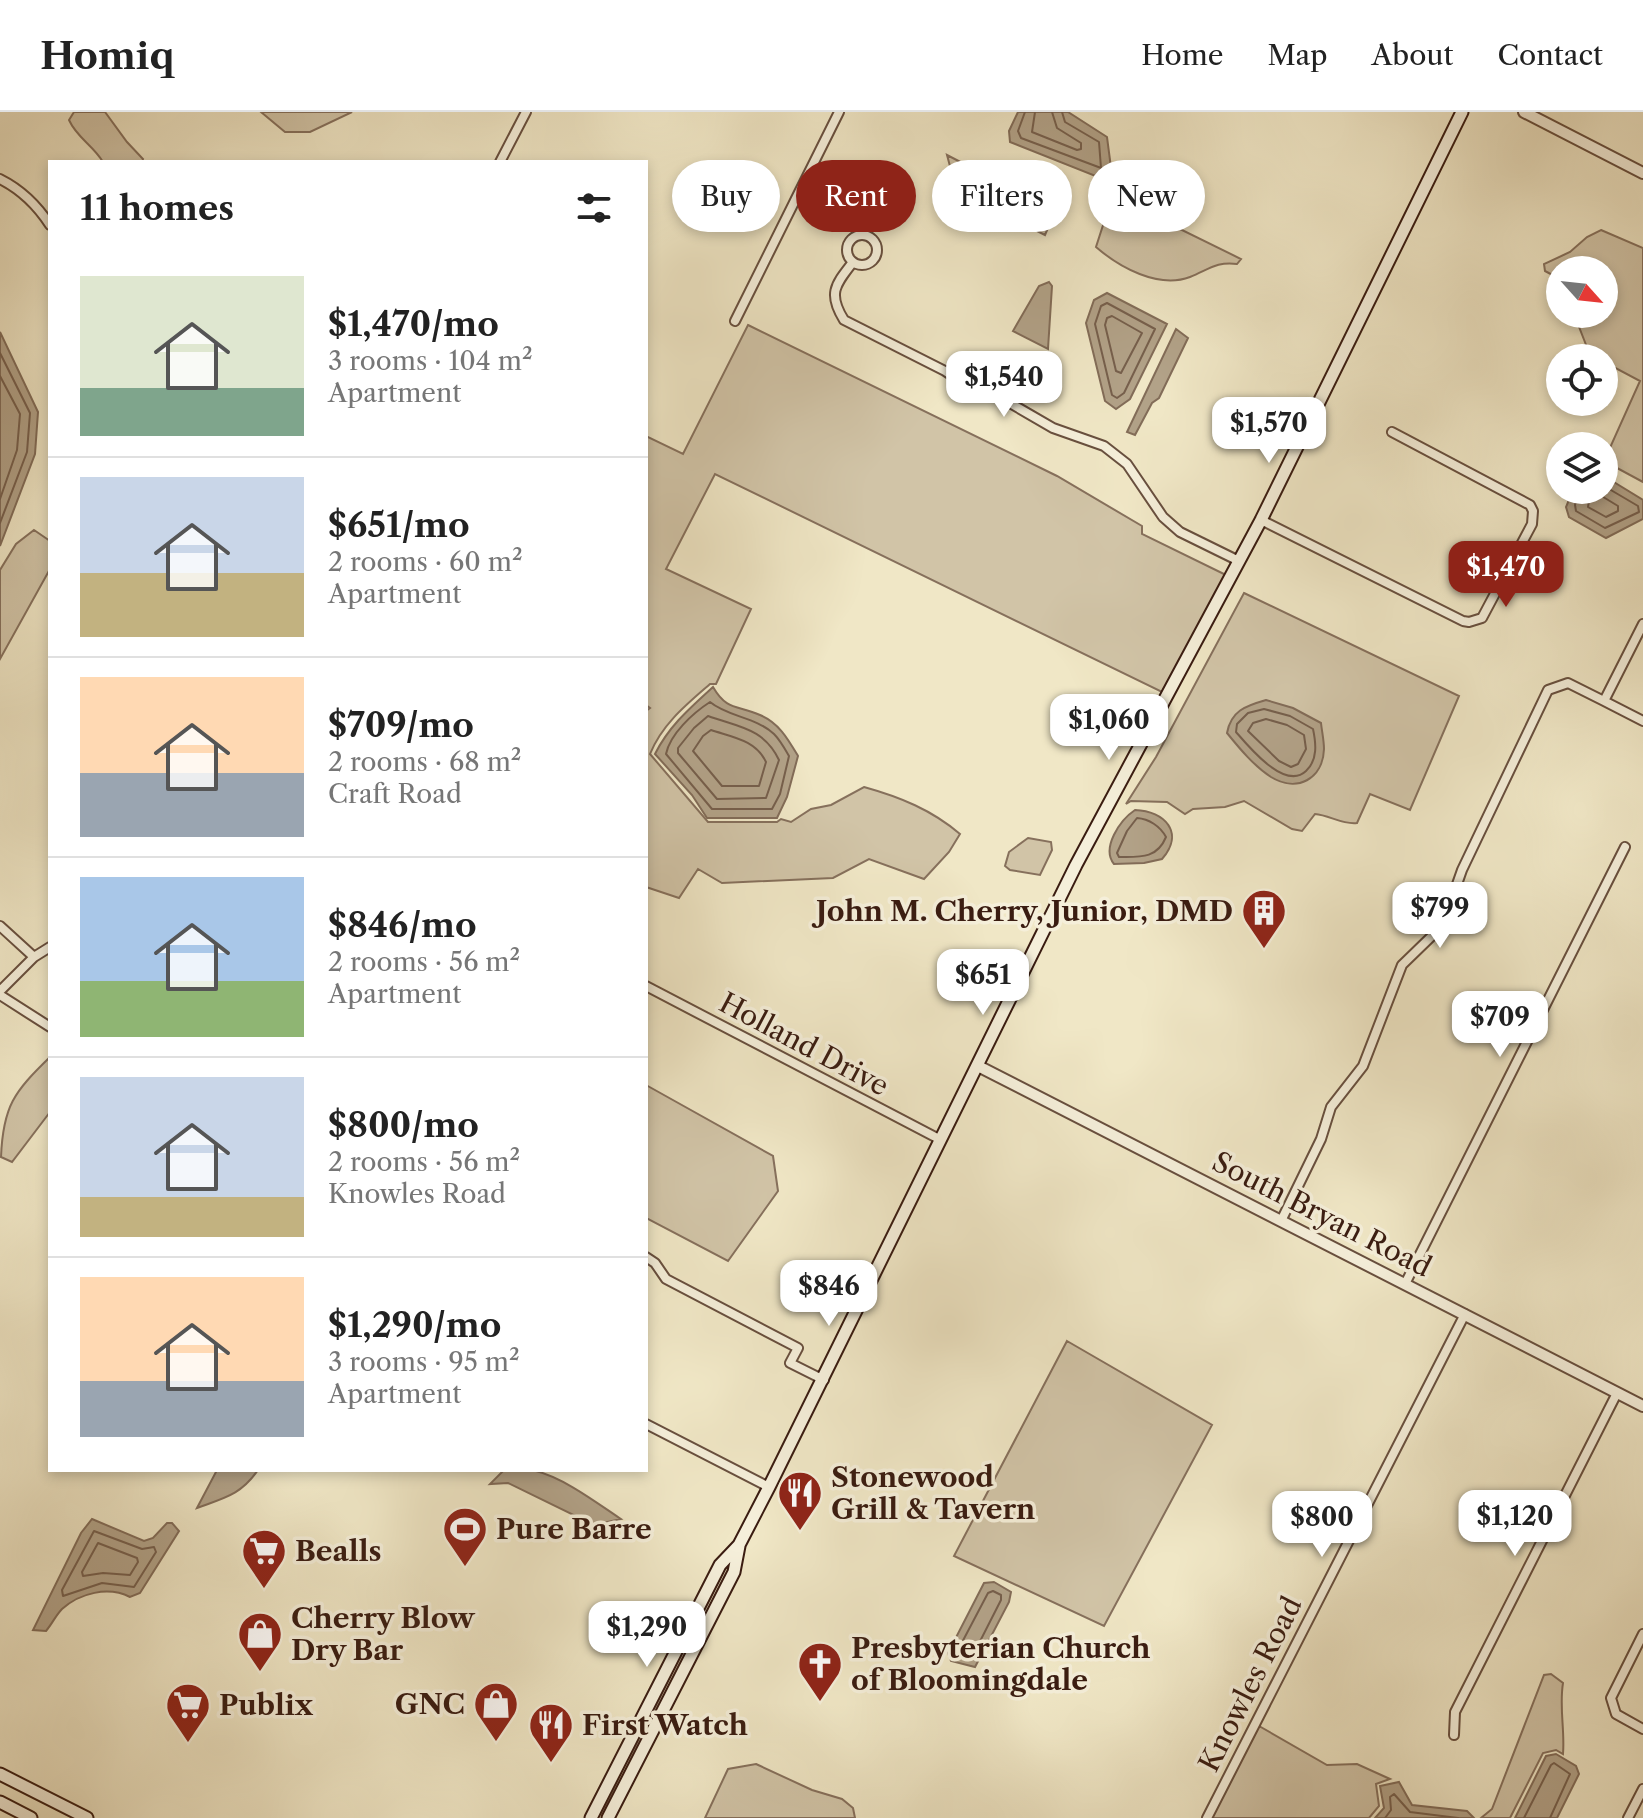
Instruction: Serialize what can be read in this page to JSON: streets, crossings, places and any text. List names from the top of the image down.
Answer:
{
  "streets": {
    "street": ["Holland Drive", "South Bryan Road", "Knowles Road"]
  },
  "crossings": [
    ["South Bryan Road", "Knowles Road"]
  ],
  "places": {
    "building": ["John M. Cherry, Junior, DMD"],
    "restaurant": ["Stonewood Grill & Tavern", "First Watch"],
    "sports": ["Pure Barre"],
    "supermarket": ["Bealls", "Publix"],
    "shop": ["Cherry Blow Dry Bar", "GNC"],
    "church": ["Presbyterian Church of Bloomingdale"]
  },
  "north": "bottom right",
  "page": {
    "header": "Homiq",
    "nav": [
      "Home",
      "Map",
      "About",
      "Contact"
    ],
    "chip": [
      "Buy",
      "Rent",
      "Filters",
      "New"
    ],
    "heading": "11 homes",
    "list": [
      {
        "name": "$1,470/mo",
        "note": "3 rooms · 104 m² · Apartment"
      },
      {
        "name": "$651/mo",
        "note": "2 rooms · 60 m² · Apartment"
      },
      {
        "name": "$709/mo",
        "note": "2 rooms · 68 m² · Craft Road"
      },
      {
        "name": "$846/mo",
        "note": "2 rooms · 56 m² · Apartment"
      },
      {
        "name": "$800/mo",
        "note": "2 rooms · 56 m² · Knowles Road"
      },
      {
        "name": "$1,290/mo",
        "note": "3 rooms · 95 m² · Apartment"
      }
    ],
    "price": [
      "$1,540",
      "$1,570",
      "$1,470",
      "$1,060",
      "$799",
      "$651",
      "$709",
      "$846",
      "$1,120",
      "$800",
      "$1,290"
    ]
  }
}
